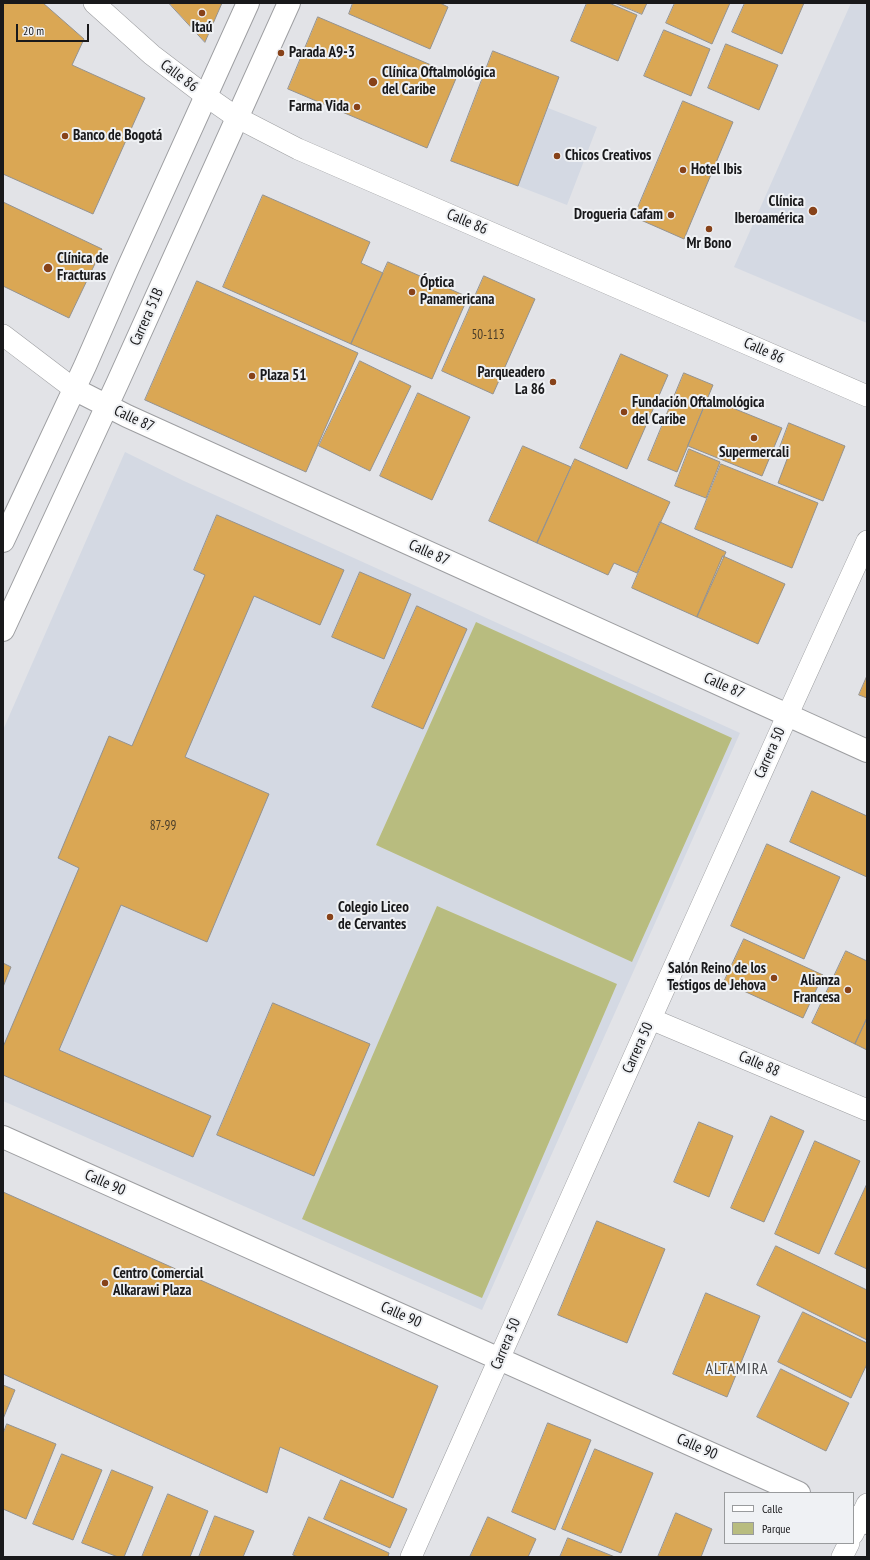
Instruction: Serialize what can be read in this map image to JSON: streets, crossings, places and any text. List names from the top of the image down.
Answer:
{
  "streets": {
    "street": [
      "Calle 86",
      "Carrera 51B",
      "Calle 87",
      "Carrera 50",
      "Calle 88",
      "Calle 90"
    ]
  },
  "crossings": [
    ["Calle 86", "Carrera 51B"],
    ["Carrera 51B", "Calle 87"],
    ["Calle 87", "Carrera 50"],
    ["Carrera 50", "Calle 88"],
    ["Carrera 50", "Calle 90"]
  ],
  "districts": ["ALTAMIRA"],
  "places": [
    "Itaú",
    "Parada A9-3",
    "Clínica Oftalmológica del Caribe",
    "Farma Vida",
    "Banco de Bogotá",
    "Chicos Creativos",
    "Hotel Ibis",
    "Clínica Iberoamérica",
    "Drogueria Cafam",
    "Mr Bono",
    "Clínica de Fracturas",
    "Óptica Panamericana",
    "Plaza 51",
    "Parqueadero La 86",
    "Fundación Oftalmológica del Caribe",
    "Supermercali",
    "Colegio Liceo de Cervantes",
    "Salón Reino de los Testigos de Jehova",
    "Alianza Francesa",
    "Centro Comercial Alkarawi Plaza"
  ],
  "house_numbers": ["50-113", "87-99"],
  "legend": ["Calle", "Parque"],
  "scale_bar": "20 m"
}
